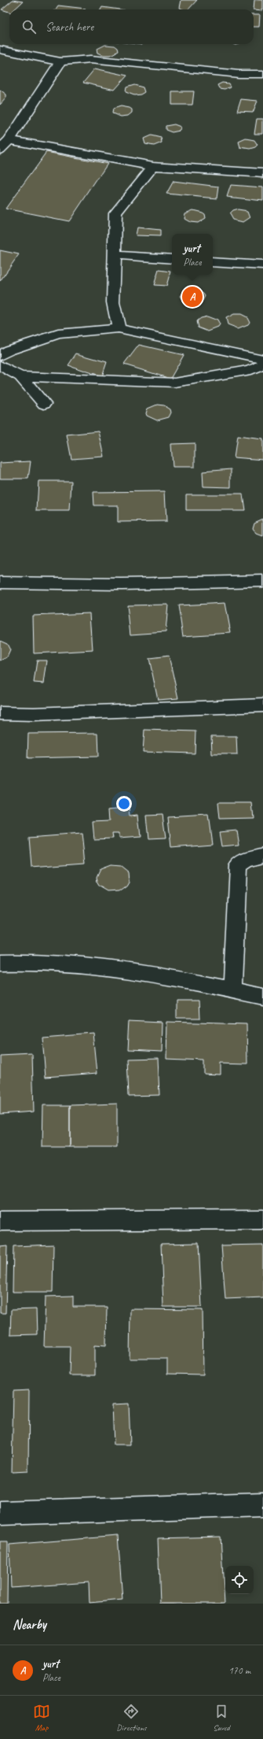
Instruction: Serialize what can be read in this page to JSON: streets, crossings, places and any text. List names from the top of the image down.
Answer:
{
  "page": {
    "search": "Search here",
    "popup": ["yurt", "Place"],
    "pins": "A",
    "heading": "Nearby",
    "list": [
      {
        "mark": "A",
        "name": "yurt",
        "note": "Place",
        "value": "170 m"
      }
    ],
    "nav": ["Map", "Directions", "Saved"]
  }
}
